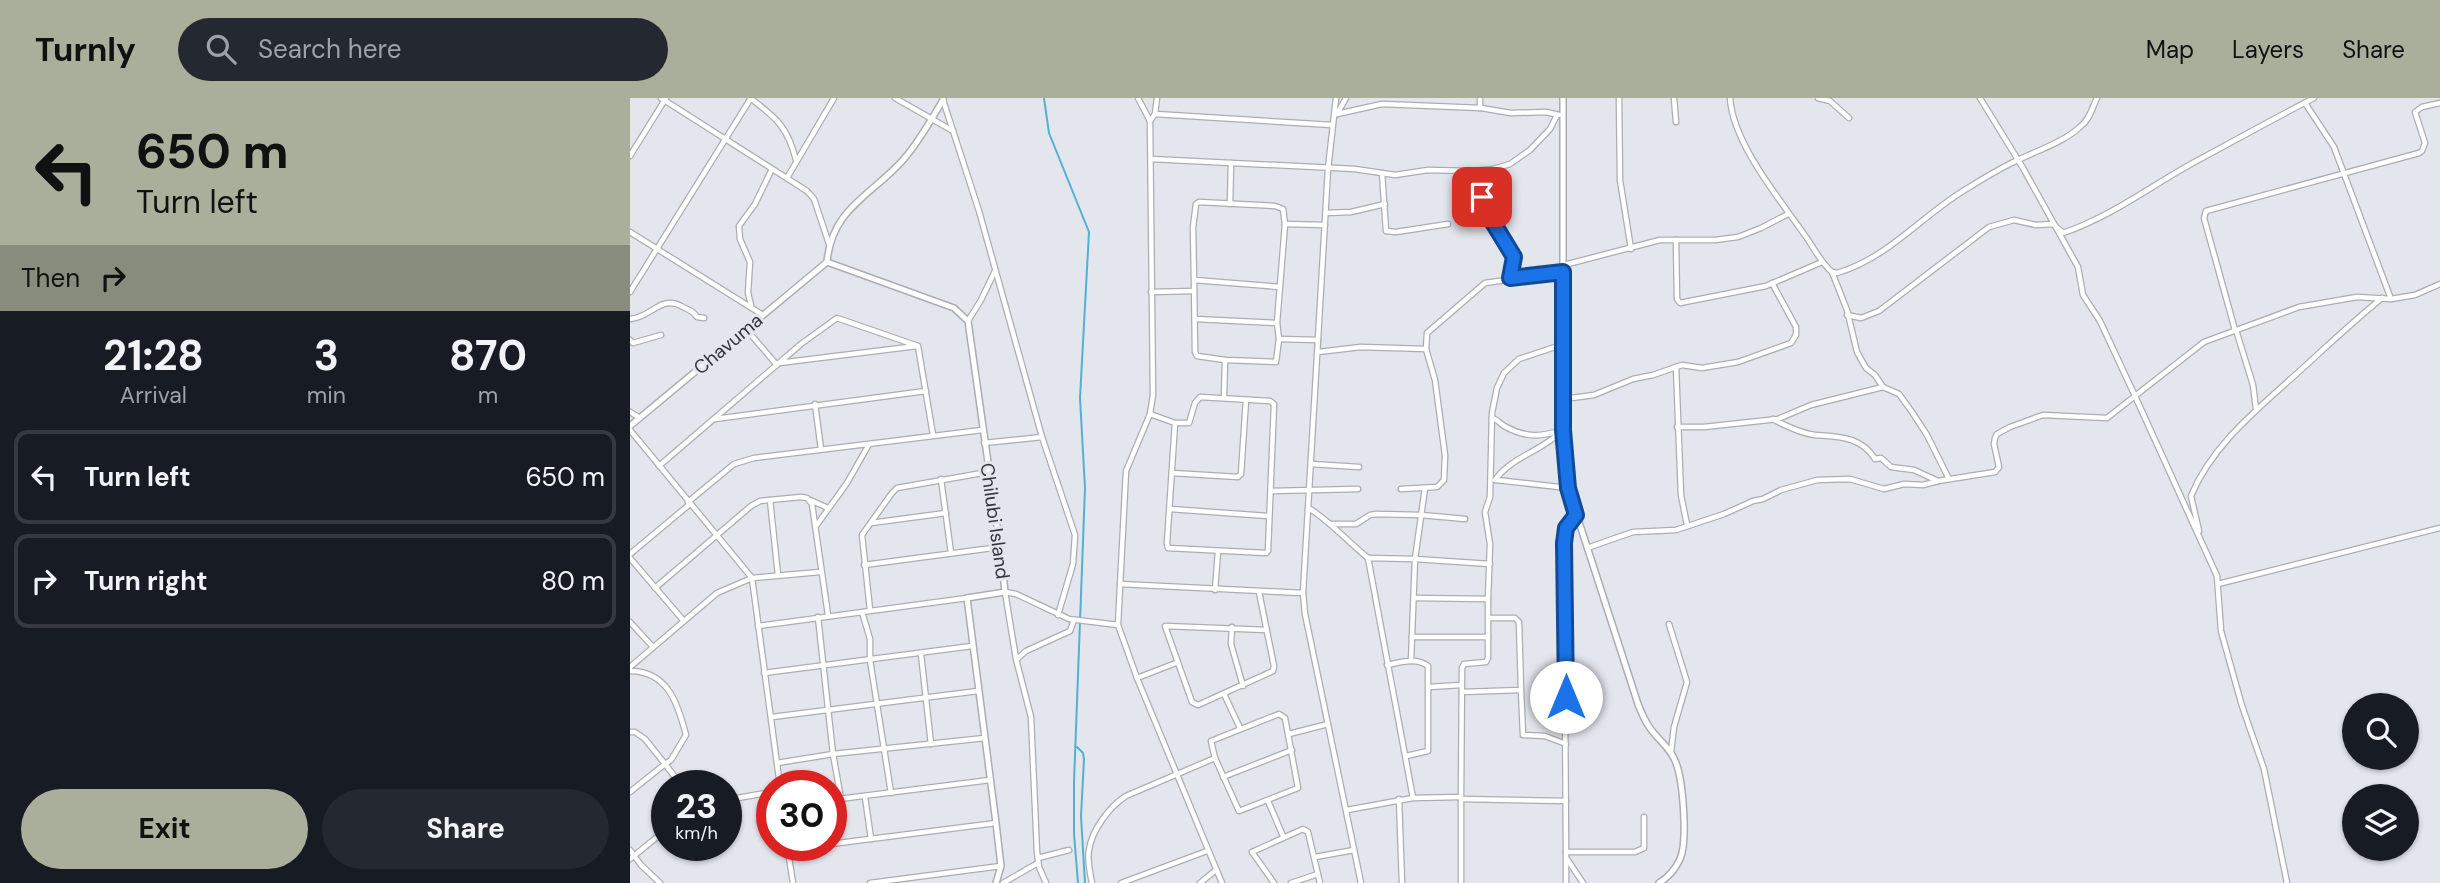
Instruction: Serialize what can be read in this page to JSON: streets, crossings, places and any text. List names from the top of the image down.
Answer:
{
  "streets": {
    "street": ["Chavuma", "Chilubi Island"]
  },
  "page": {
    "header": "Turnly",
    "search": "Search here",
    "nav": ["Map", "Layers", "Share"],
    "turn": ["650 m", "Turn left"],
    "then": "Then",
    "eta": [
      "21:28",
      "Arrival",
      "3",
      "min",
      "870",
      "m"
    ],
    "list": [
      {
        "name": "Turn left",
        "value": "650 m"
      },
      {
        "name": "Turn right",
        "value": "80 m"
      }
    ],
    "speed": "23 km/h",
    "limit": "30",
    "buttons": ["Exit", "Share"]
  }
}
